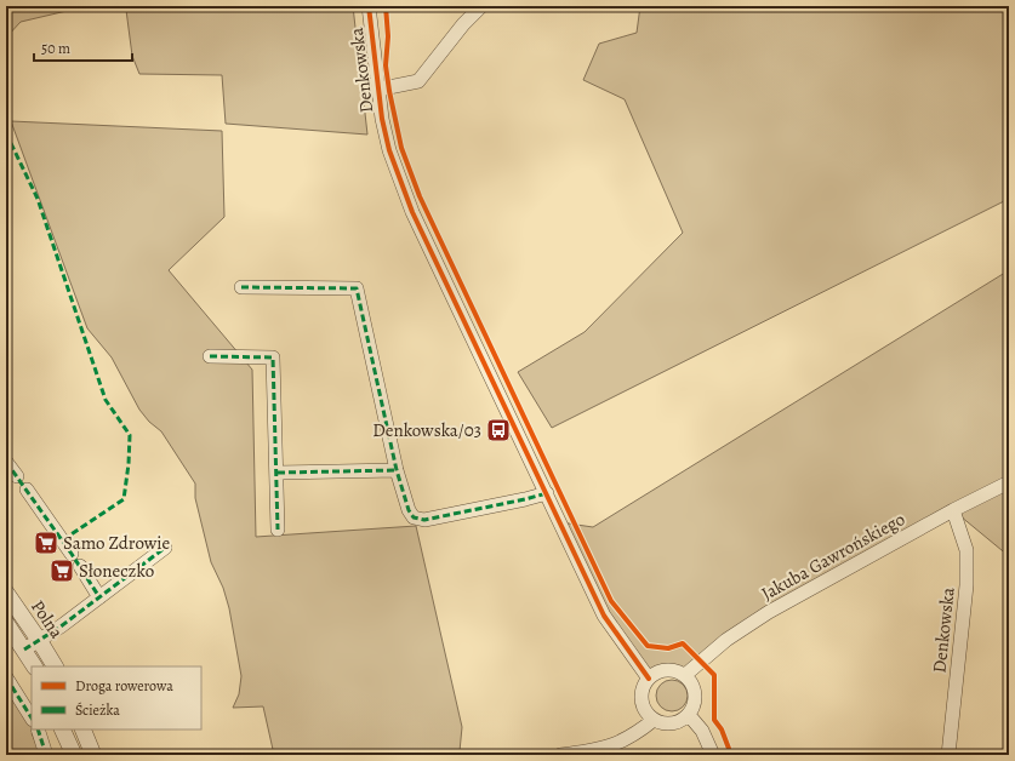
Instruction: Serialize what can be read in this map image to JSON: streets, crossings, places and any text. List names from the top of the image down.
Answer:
{
  "streets": {
    "street": ["Denkowska", "Jakuba Gawrońskiego", "Polna"]
  },
  "crossings": [
    ["Denkowska", "Jakuba Gawrońskiego"]
  ],
  "places": {
    "bus stop": ["Denkowska/03"],
    "supermarket": ["Samo Zdrowie", "Słoneczko"]
  },
  "legend": ["Droga rowerowa", "Ścieżka"],
  "scale_bar": "50 m"
}
